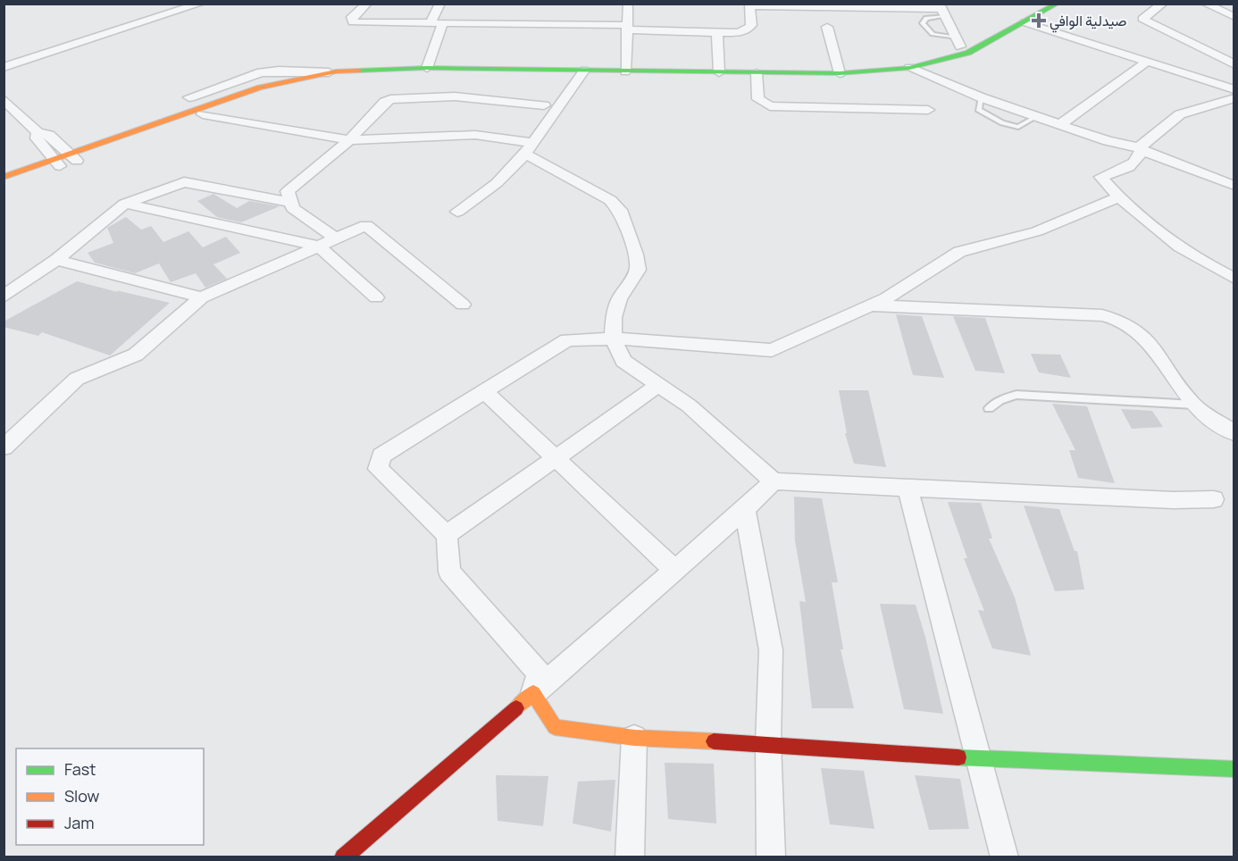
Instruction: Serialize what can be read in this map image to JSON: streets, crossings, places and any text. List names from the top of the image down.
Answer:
{
  "places": {
    "health": ["صيدلية الوافي"]
  },
  "legend": ["Fast", "Slow", "Jam"]
}
